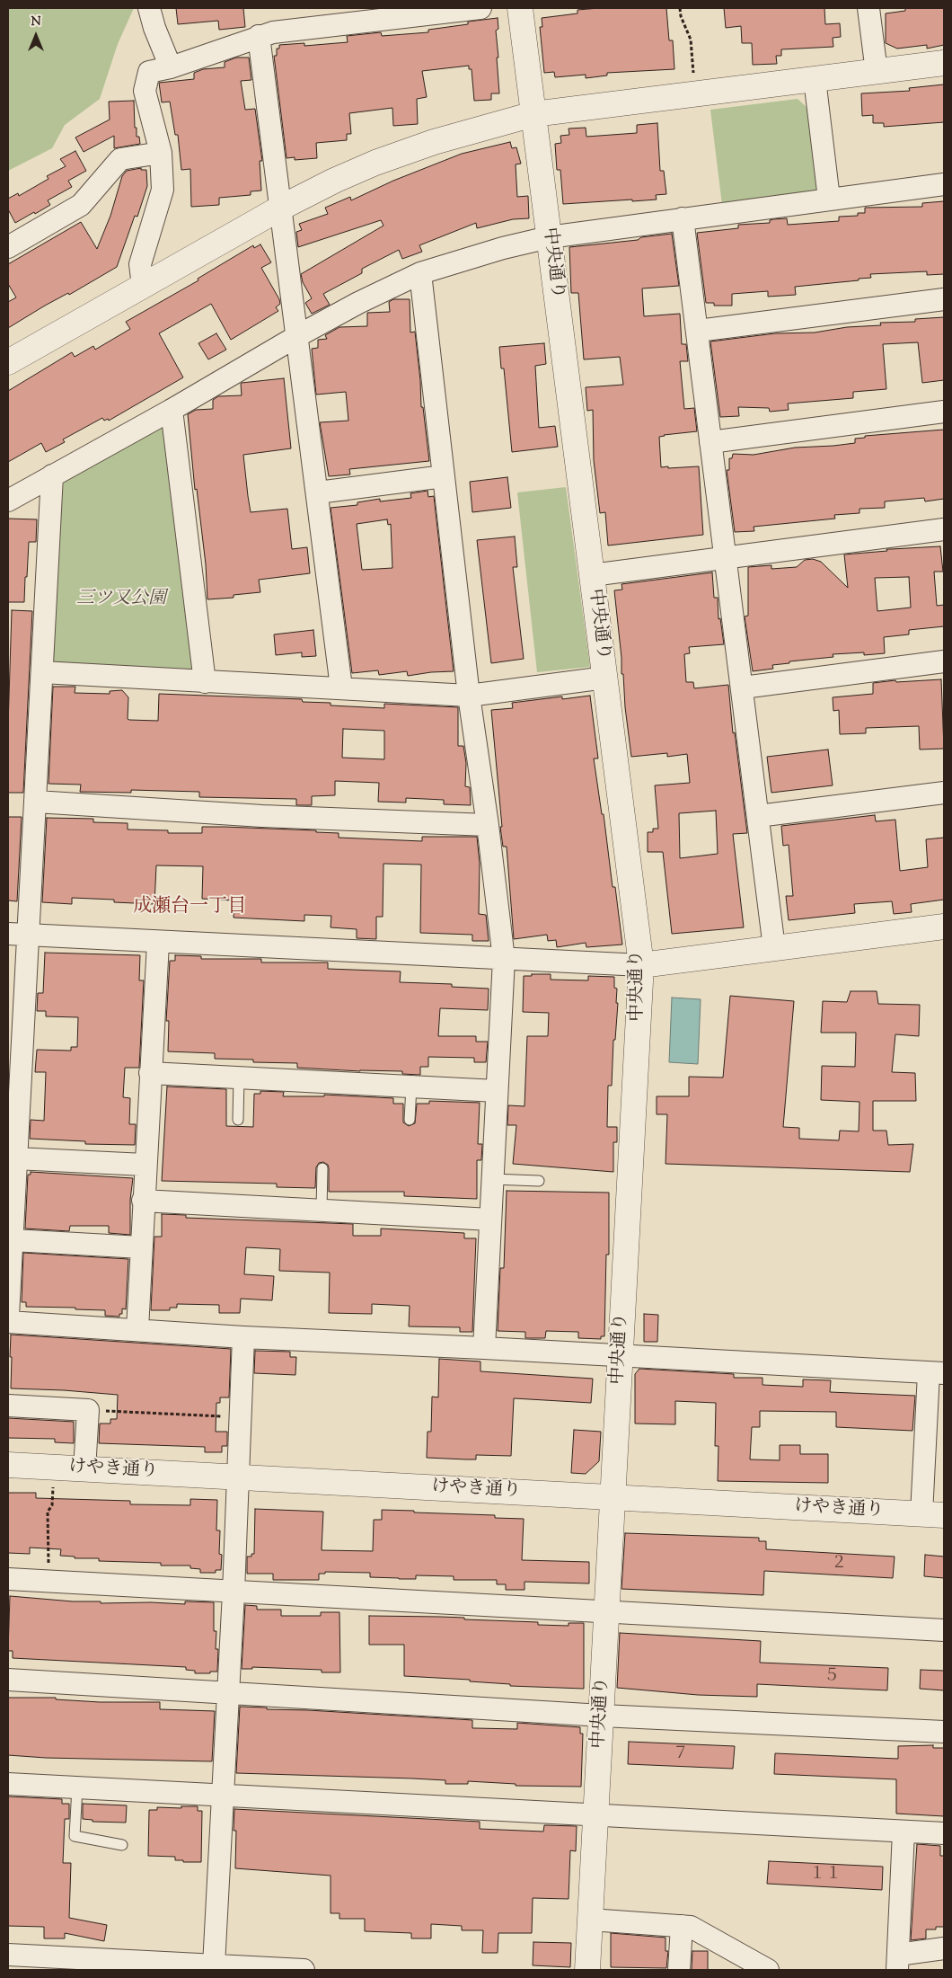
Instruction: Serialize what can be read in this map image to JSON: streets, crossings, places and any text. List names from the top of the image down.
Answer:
{
  "streets": {
    "street": ["中央通り", "けやき通り"]
  },
  "crossings": [
    ["中央通り", "けやき通り"]
  ],
  "districts": ["成瀬台一丁目"],
  "parks": ["三ツ又公園"],
  "house_numbers": [
    "２",
    "５",
    "７",
    "１１"
  ],
  "north": "top"
}
